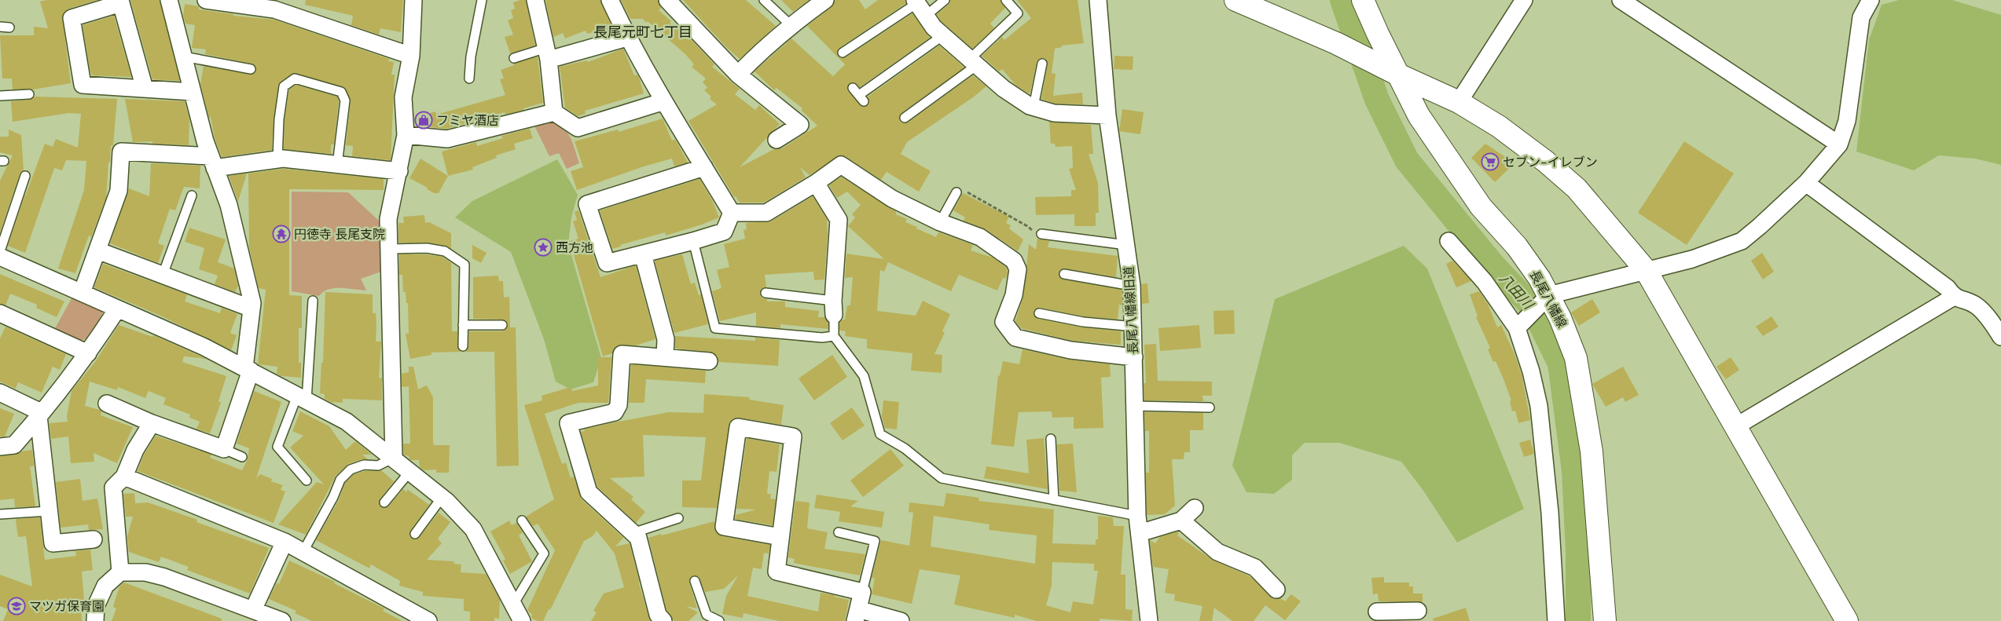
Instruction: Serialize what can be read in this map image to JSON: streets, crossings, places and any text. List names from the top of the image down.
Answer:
{
  "streets": {
    "street": ["長尾八幡線", "長尾八幡線旧道"]
  },
  "districts": ["長尾元町七丁目"],
  "water": ["八田川"],
  "places": {
    "shop": ["フミヤ酒店"],
    "supermarket": ["セブン-イレブン"],
    "temple": ["円徳寺 長尾支院"],
    "place": ["西方池"],
    "school or university": ["マツガ保育園"]
  }
}
